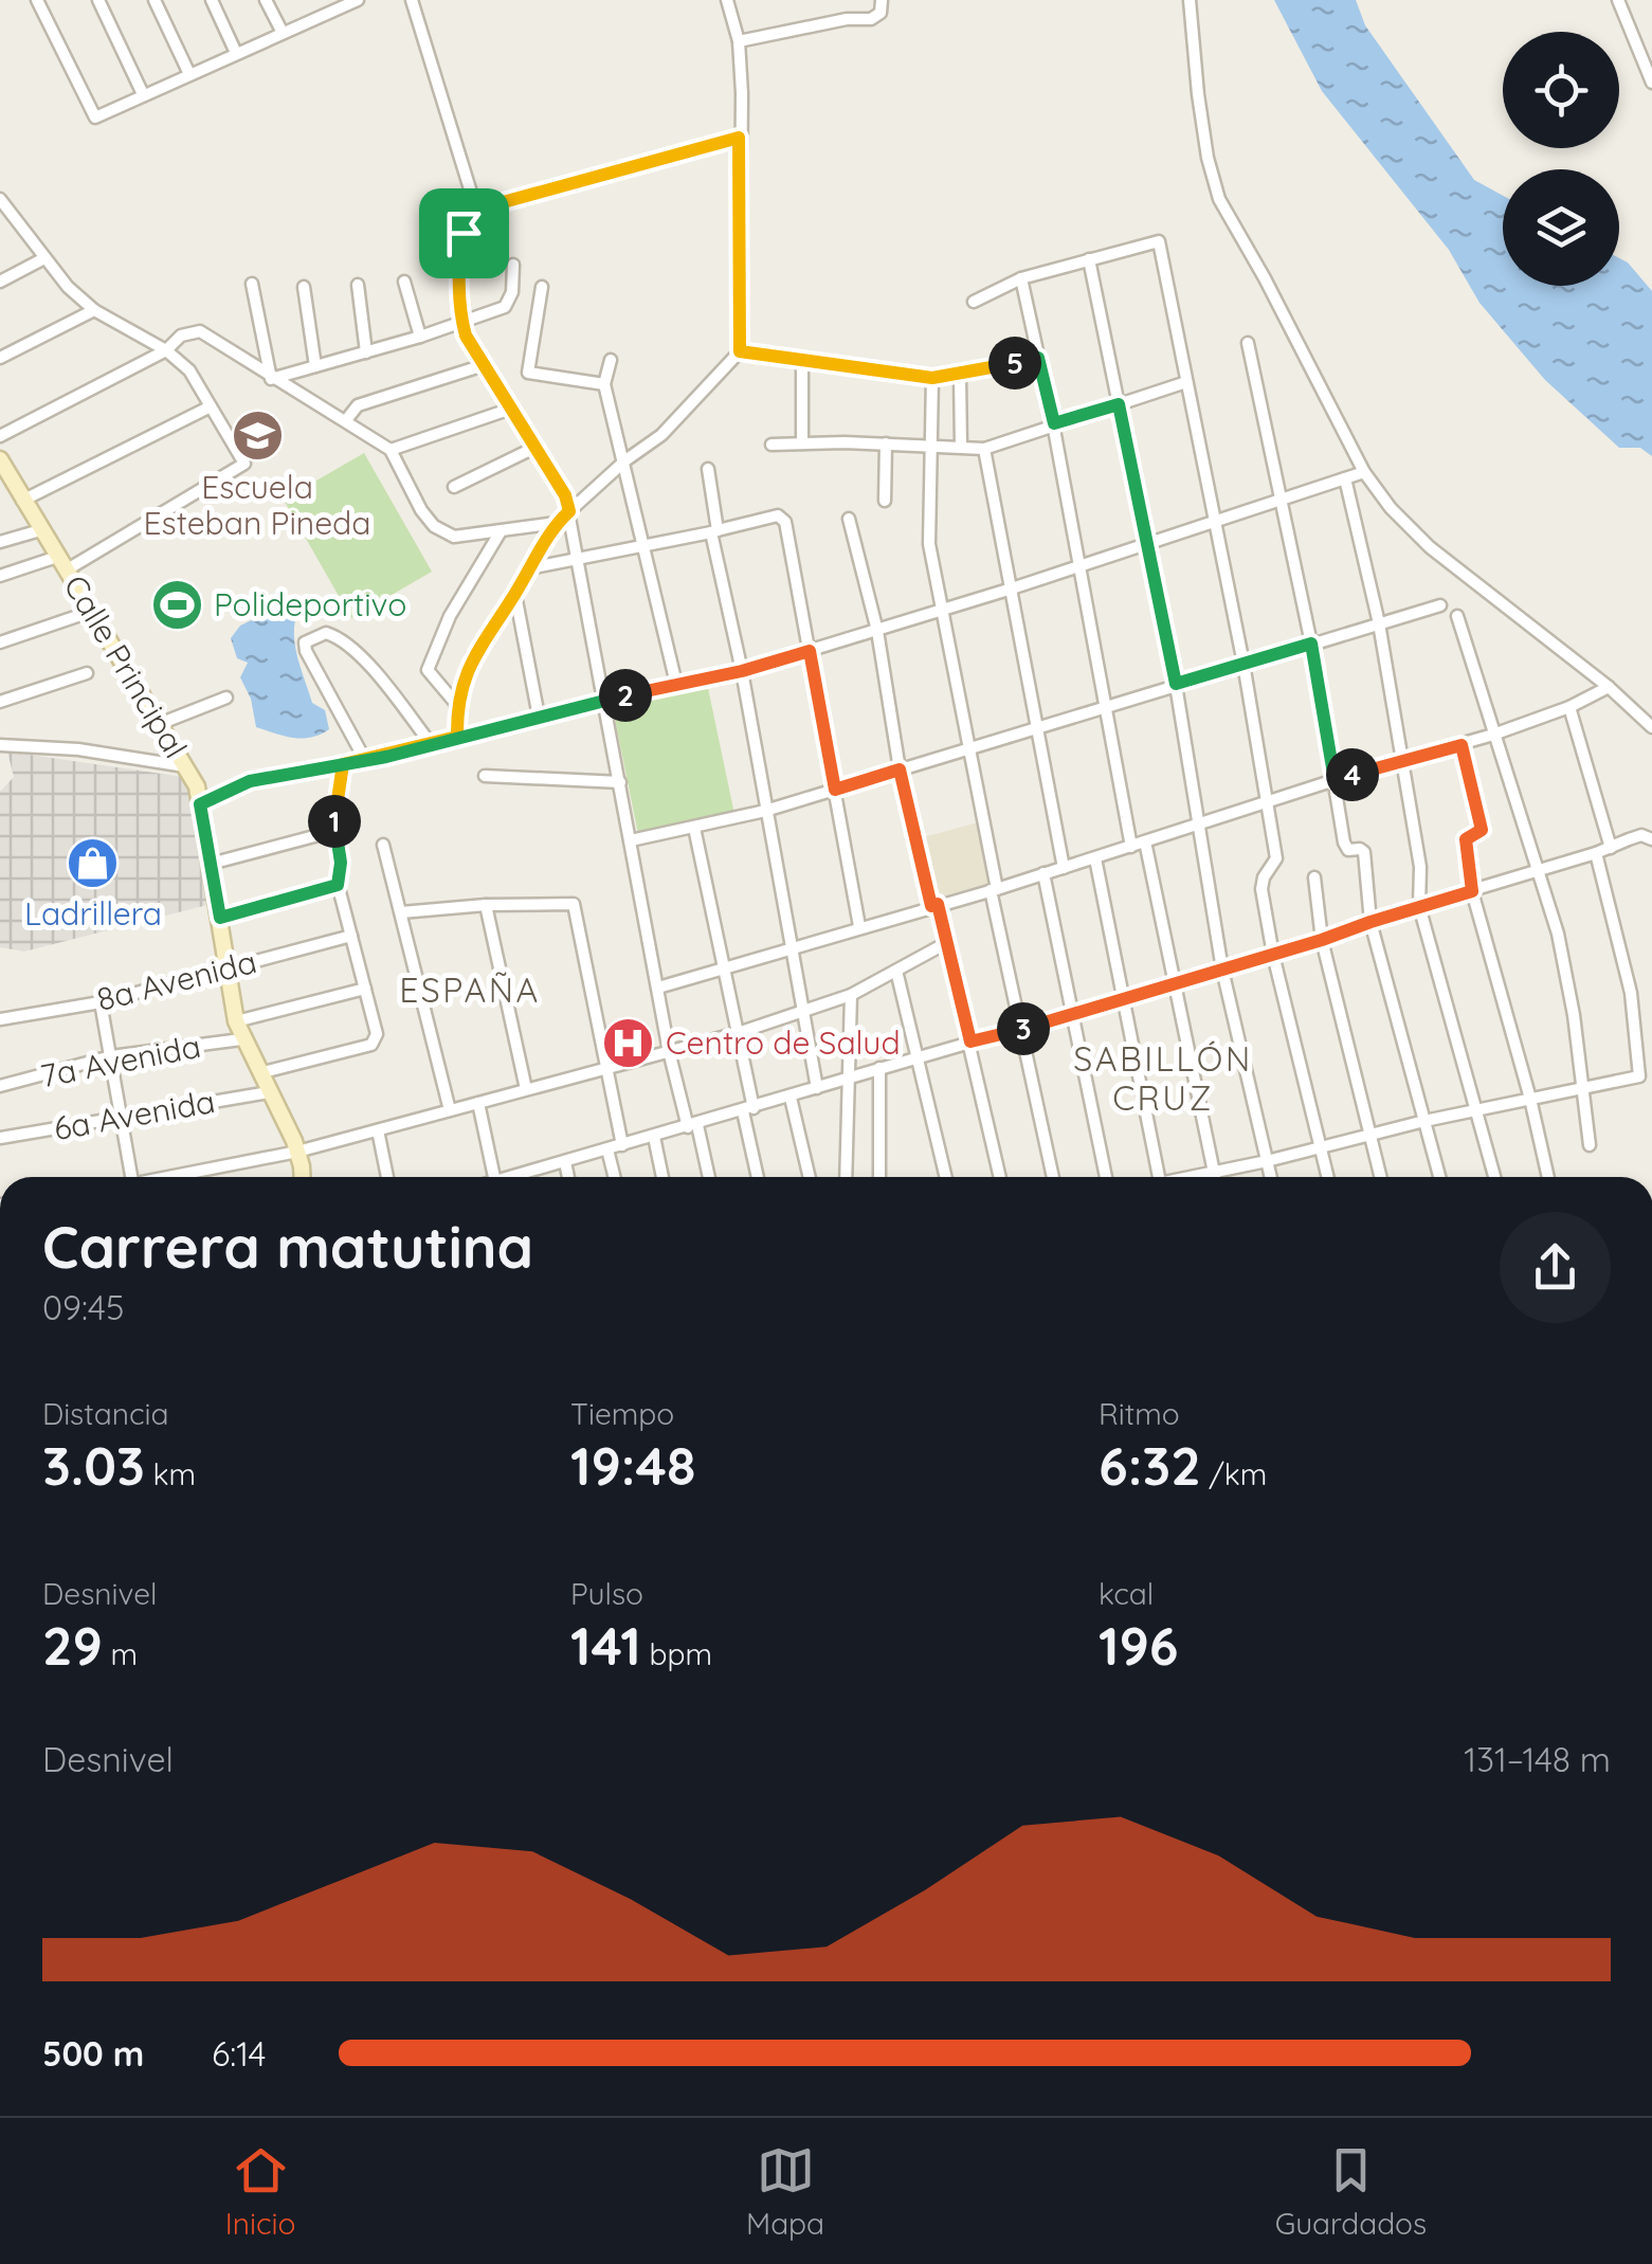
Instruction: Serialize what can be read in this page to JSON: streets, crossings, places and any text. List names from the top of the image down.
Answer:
{
  "streets": {
    "street": [
      "Calle Principal",
      "8a Avenida",
      "7a Avenida",
      "6a Avenida"
    ]
  },
  "crossings": [
    ["Calle Principal", "8a Avenida"],
    ["Calle Principal", "7a Avenida"],
    ["Calle Principal", "6a Avenida"]
  ],
  "districts": ["ESPAÑA", "SABILLÓN CRUZ"],
  "places": {
    "school or university": ["Escuela Esteban Pineda"],
    "sports": ["Polideportivo"],
    "shop": ["Ladrillera"],
    "hospital": ["Centro de Salud"]
  },
  "page": {
    "pins": [
      "5",
      "2",
      "4",
      "1",
      "3"
    ],
    "heading": ["Carrera matutina", "09:45"],
    "stats": [
      ["Distancia", "3.03 km"],
      ["Tiempo", "19:48"],
      ["Ritmo", "6:32 /km"],
      ["Desnivel", "29 m"],
      ["Pulso", "141 bpm"],
      ["kcal", "196"]
    ],
    "chart": ["Desnivel", "131–148 m"],
    "list": [
      {
        "name": "500 m",
        "note": "6:14"
      }
    ],
    "tabs": ["Inicio", "Mapa", "Guardados"]
  }
}
